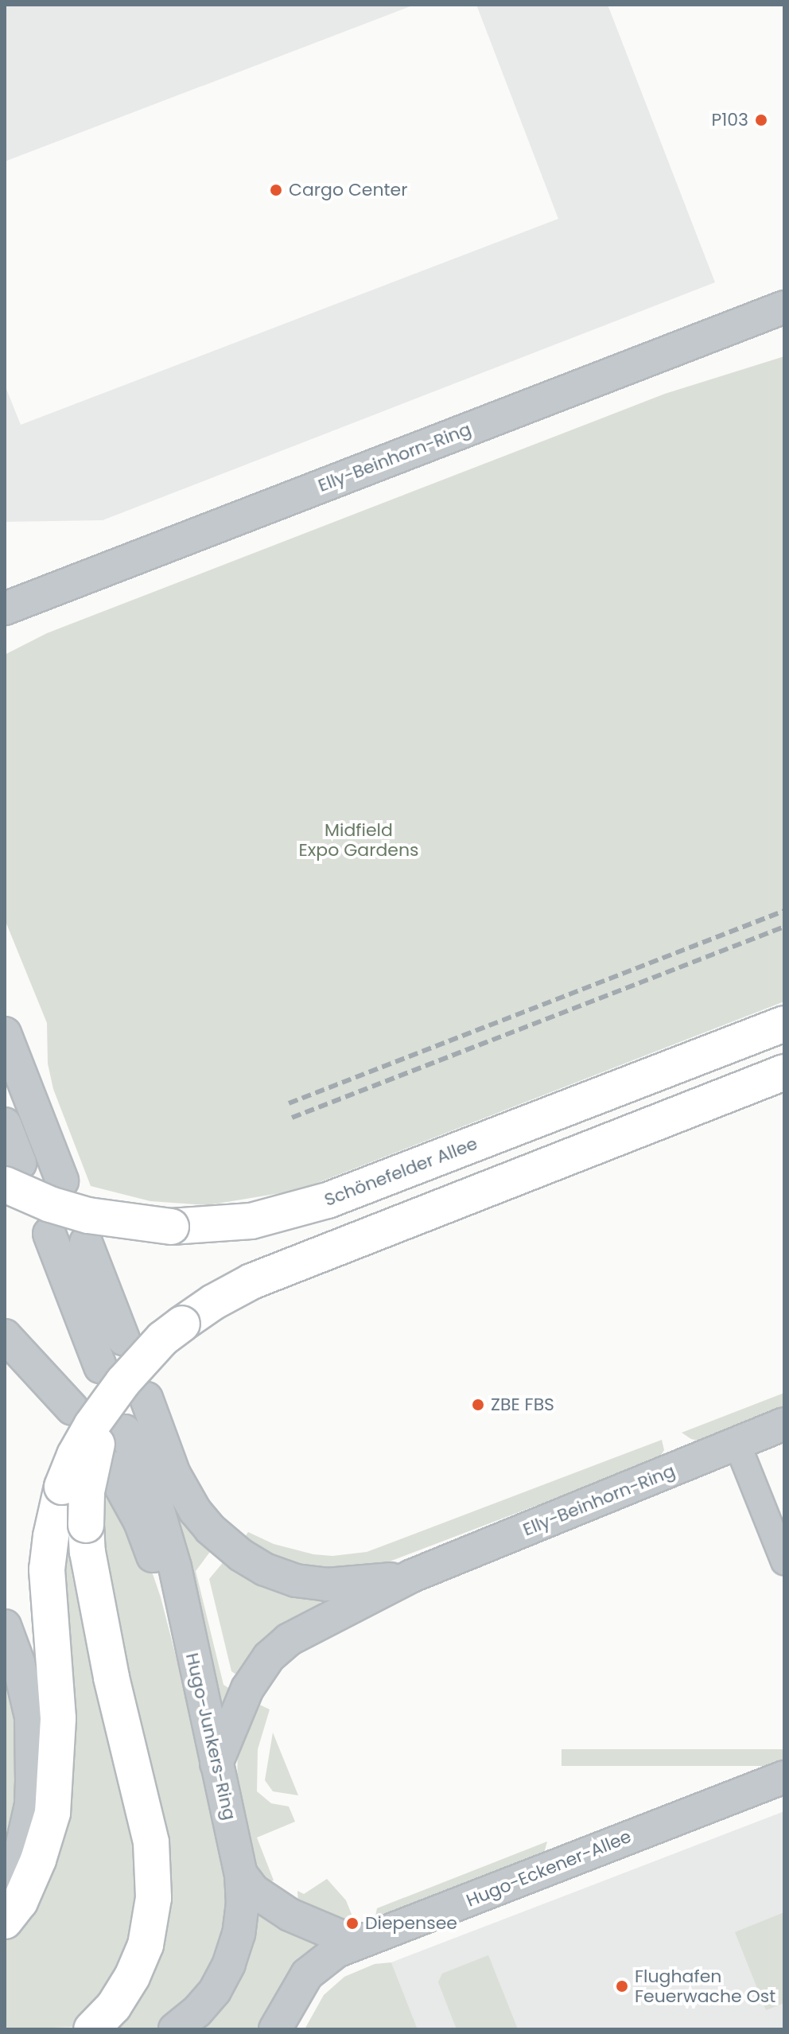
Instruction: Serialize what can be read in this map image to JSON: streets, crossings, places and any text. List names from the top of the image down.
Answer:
{
  "streets": {
    "highway": ["Schönefelder Allee"],
    "street": ["Elly-Beinhorn-Ring", "Hugo-Junkers-Ring", "Hugo-Eckener-Allee"]
  },
  "crossings": [
    ["Elly-Beinhorn-Ring", "Hugo-Junkers-Ring"]
  ],
  "parks": ["Midfield Expo Gardens"],
  "places": [
    "P103",
    "Cargo Center",
    "ZBE FBS",
    "Diepensee",
    "Flughafen Feuerwache Ost"
  ]
}
